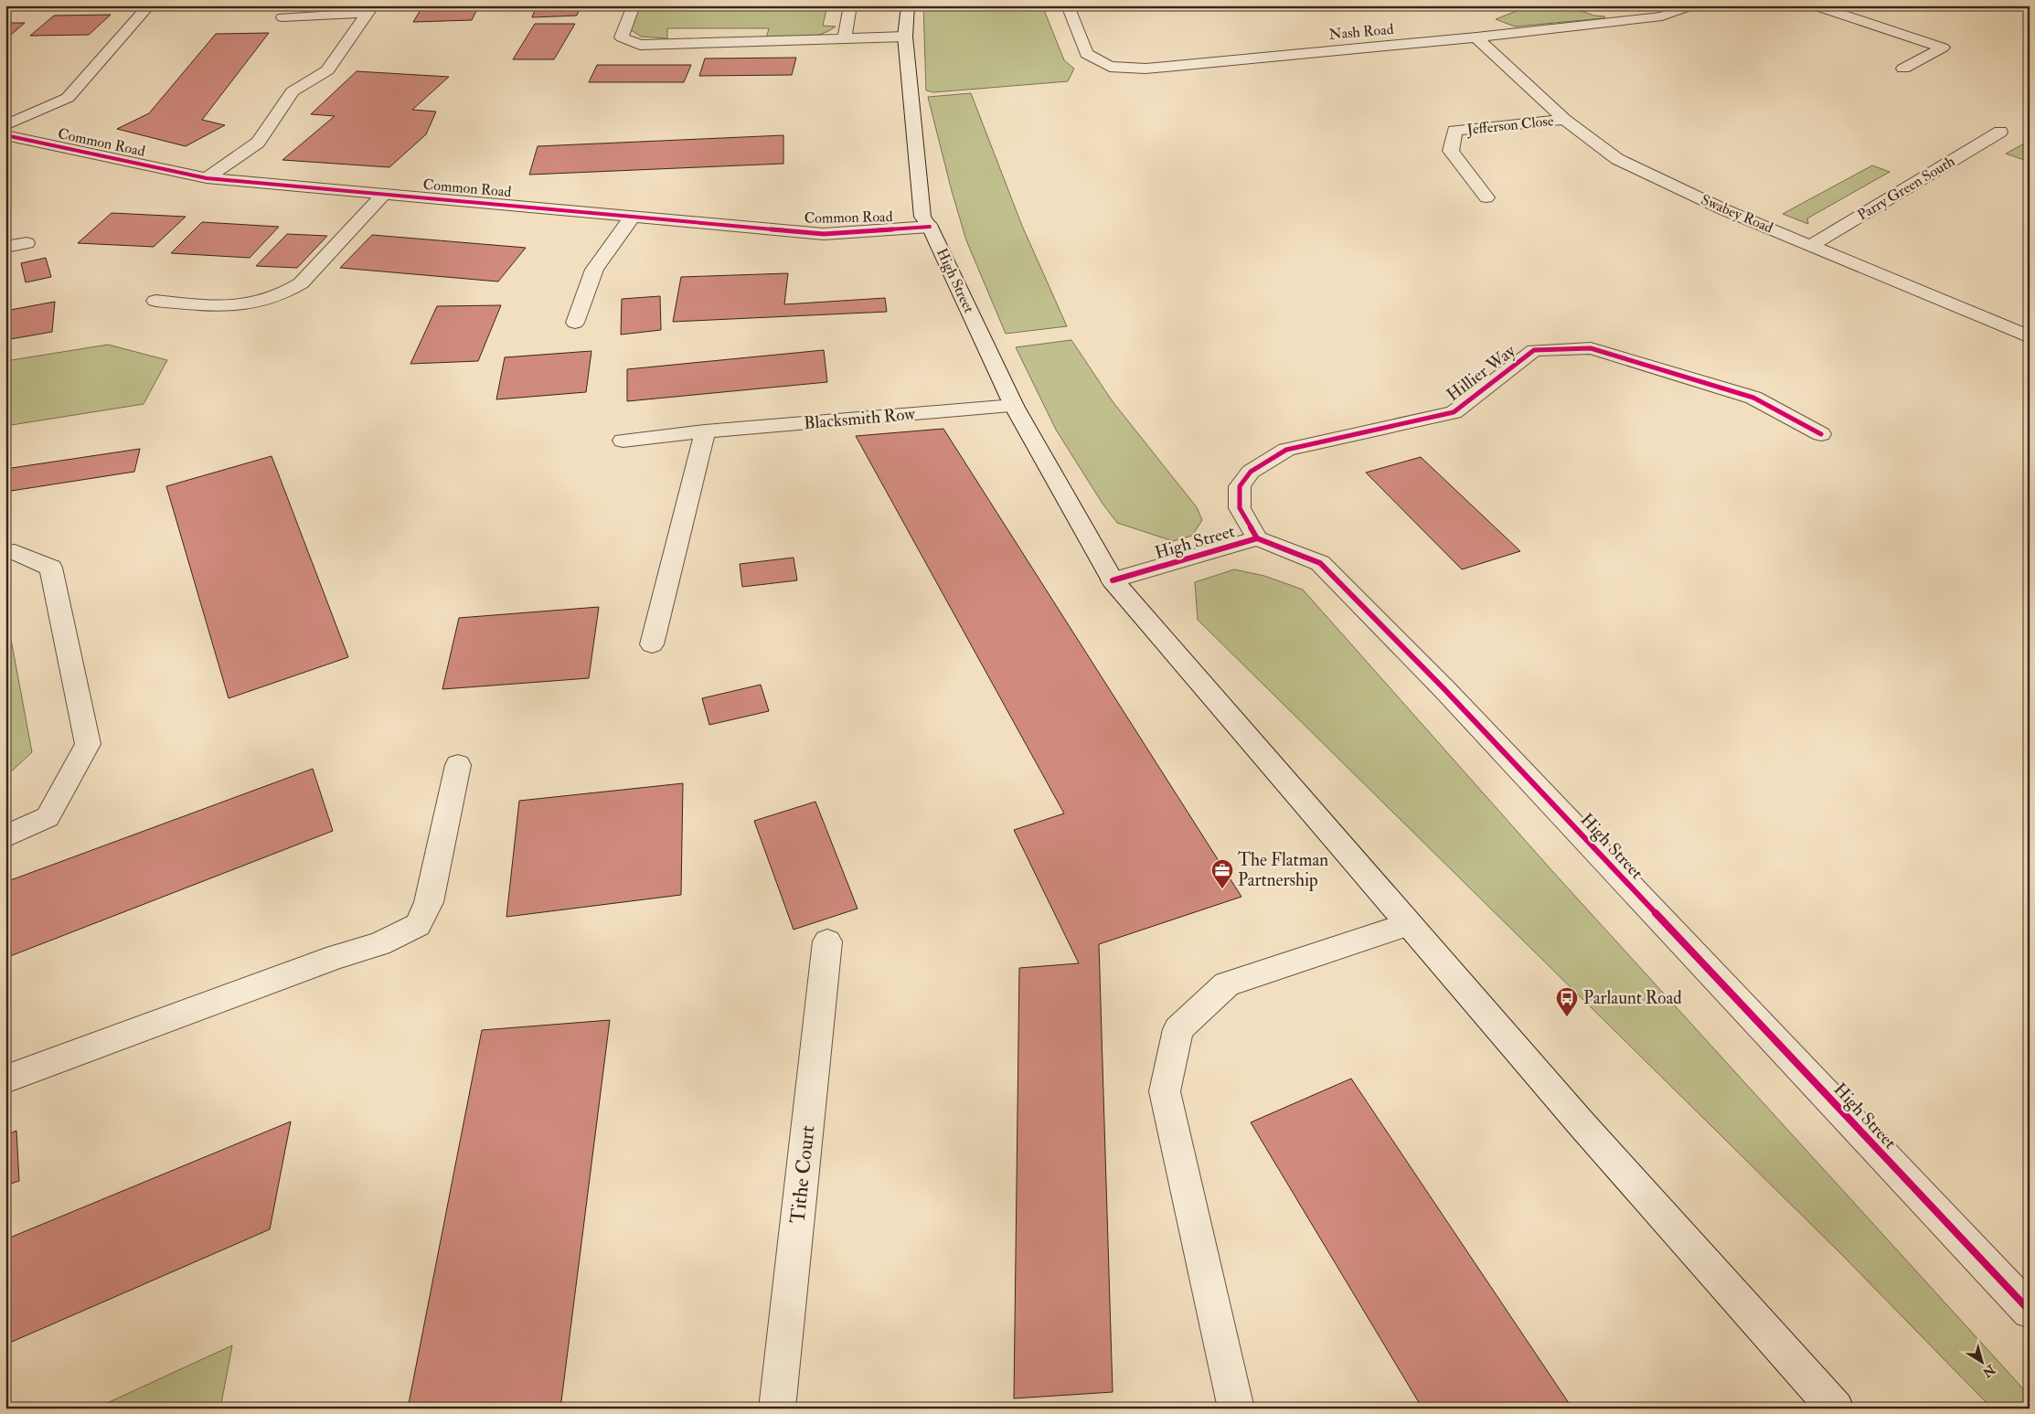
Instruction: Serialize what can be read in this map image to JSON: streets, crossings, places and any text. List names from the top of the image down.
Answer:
{
  "streets": {
    "street": [
      "Nash Road",
      "Jefferson Close",
      "Common Road",
      "Parry Green South",
      "Swabey Road",
      "High Street",
      "Hillier Way",
      "Blacksmith Row",
      "Tithe Court"
    ]
  },
  "crossings": [
    ["Nash Road", "Swabey Road"],
    ["Jefferson Close", "Swabey Road"],
    ["Common Road", "High Street"],
    ["Parry Green South", "Swabey Road"],
    ["High Street", "Hillier Way"],
    ["High Street", "Blacksmith Row"]
  ],
  "places": {
    "office": ["The Flatman Partnership"],
    "bus stop": ["Parlaunt Road"]
  },
  "north": "bottom right"
}
